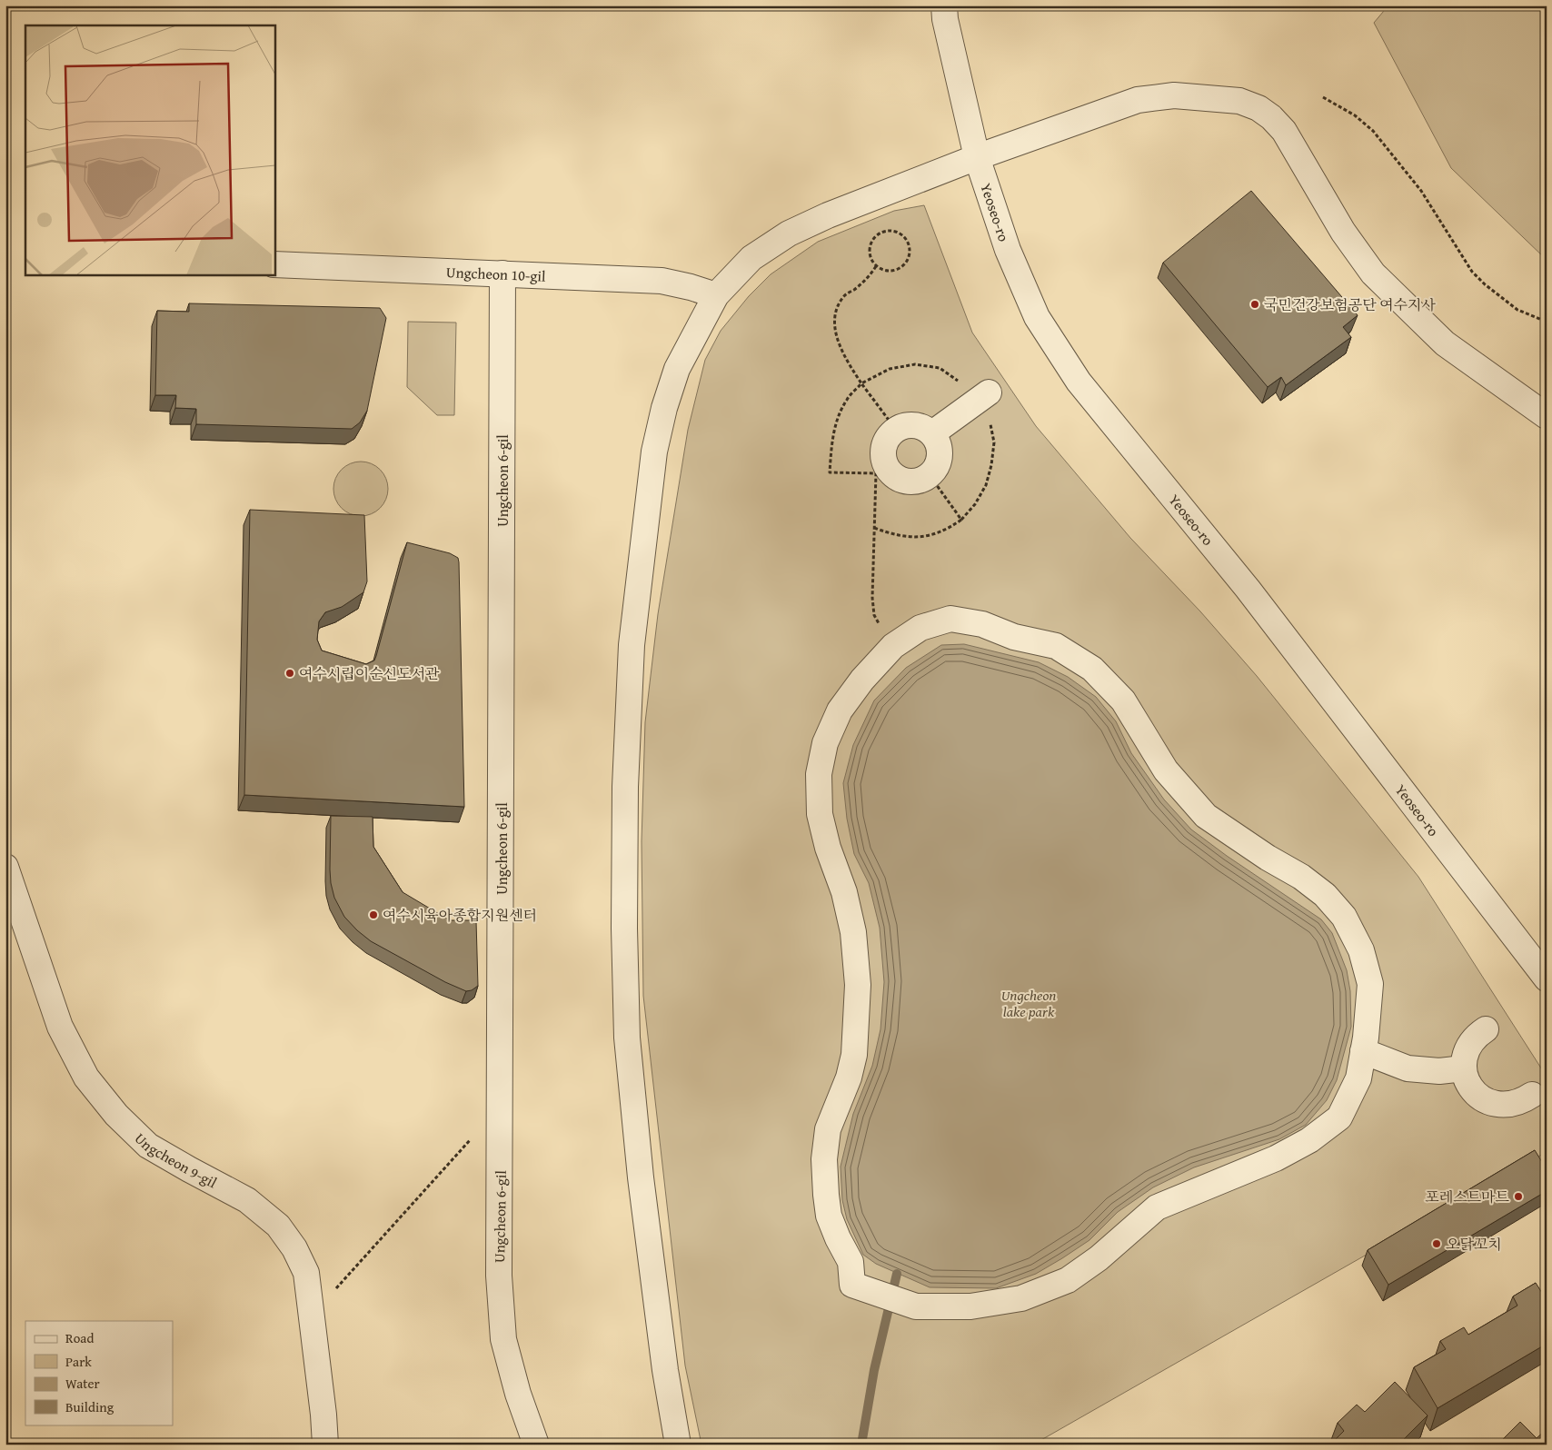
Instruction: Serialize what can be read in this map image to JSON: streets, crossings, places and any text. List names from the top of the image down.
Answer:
{
  "streets": {
    "street": [
      "Yeoseo-ro",
      "Ungcheon 10-gil",
      "Ungcheon 6-gil",
      "Ungcheon 9-gil"
    ]
  },
  "crossings": [
    ["Ungcheon 10-gil", "Ungcheon 6-gil"]
  ],
  "parks": ["Ungcheon lake park"],
  "places": [
    "국민건강보험공단 여수지사",
    "여수시립이순신도서관",
    "여수시육아종합지원센터",
    "포레스트마트",
    "오닭꼬치"
  ],
  "legend": [
    "Road",
    "Park",
    "Water",
    "Building"
  ]
}
